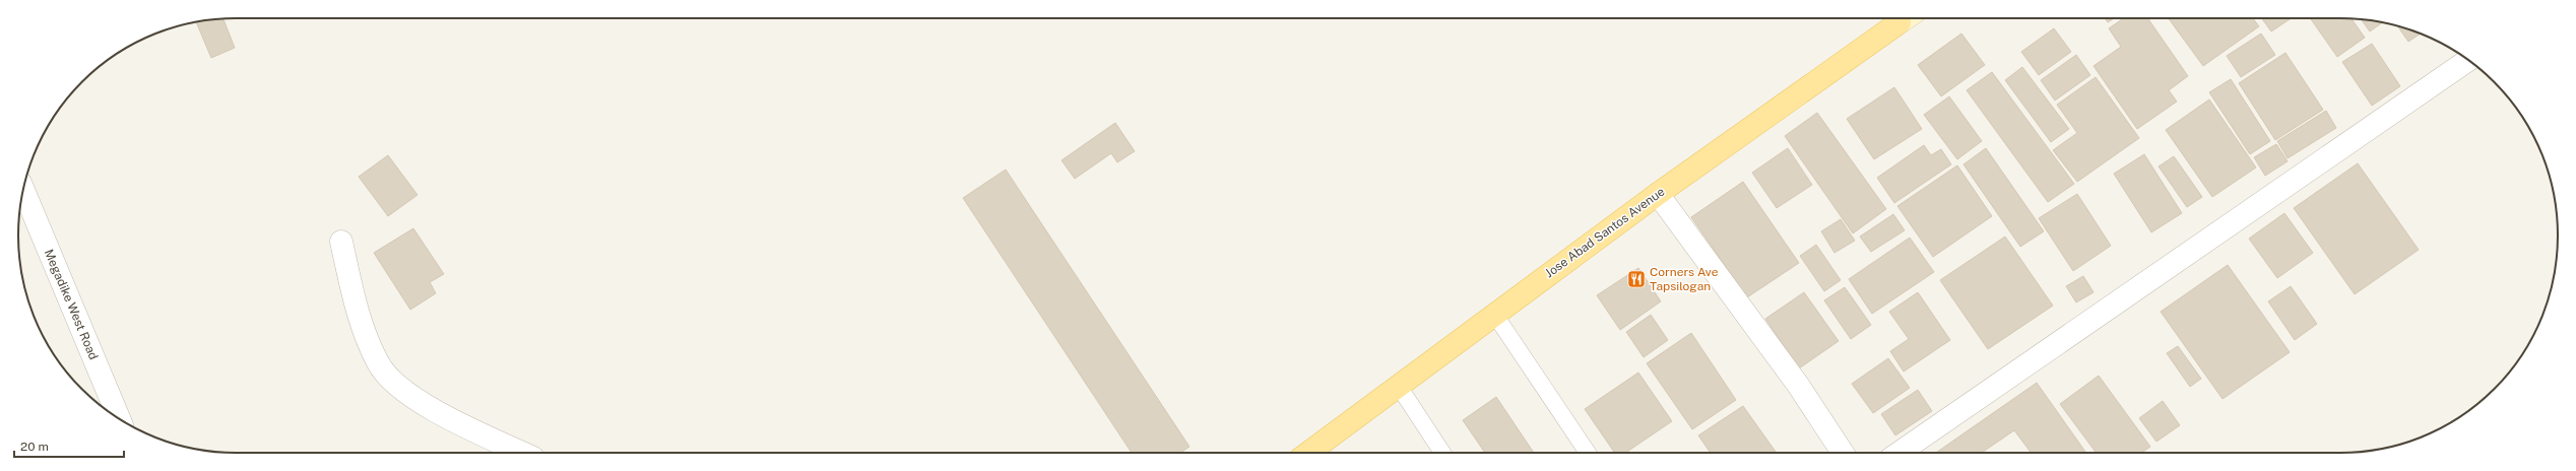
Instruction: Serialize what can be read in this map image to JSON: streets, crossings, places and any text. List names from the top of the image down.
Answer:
{
  "streets": {
    "main road": ["Jose Abad Santos Avenue"],
    "street": ["Megadike West Road"]
  },
  "places": {
    "restaurant": ["Corners Ave Tapsilogan"]
  },
  "scale_bar": "20 m"
}
